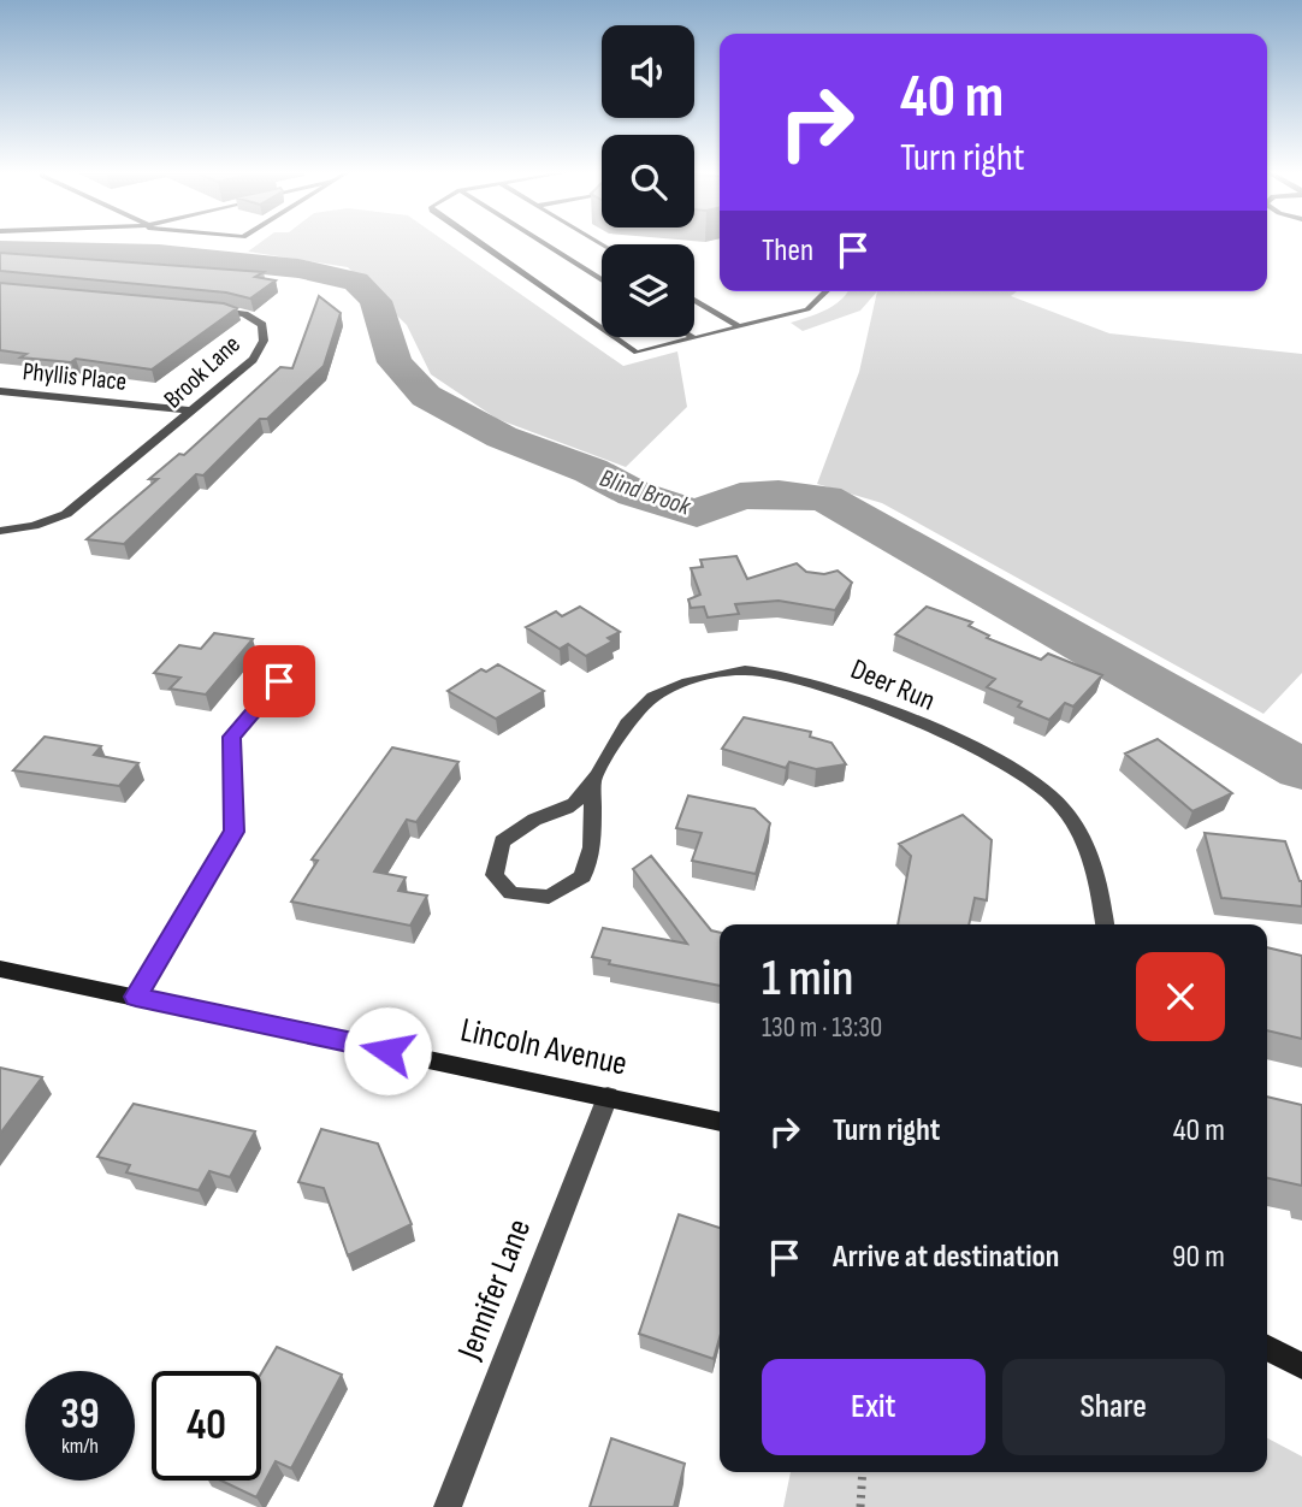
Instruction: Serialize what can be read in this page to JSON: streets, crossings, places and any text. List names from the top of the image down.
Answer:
{
  "streets": {
    "street": [
      "Brook Lane",
      "Phyllis Place",
      "Deer Run",
      "Lincoln Avenue",
      "Jennifer Lane"
    ]
  },
  "crossings": [
    ["Brook Lane", "Phyllis Place"],
    ["Lincoln Avenue", "Jennifer Lane"]
  ],
  "water": ["Blind Brook"],
  "page": {
    "turn": ["40 m", "Turn right"],
    "then": "Then",
    "heading": ["1 min", "130 m · 13:30"],
    "list": [
      {
        "name": "Turn right",
        "value": "40 m"
      },
      {
        "name": "Arrive at destination",
        "value": "90 m"
      }
    ],
    "buttons": ["Exit", "Share"],
    "speed": "39 km/h",
    "limit": "40"
  }
}
